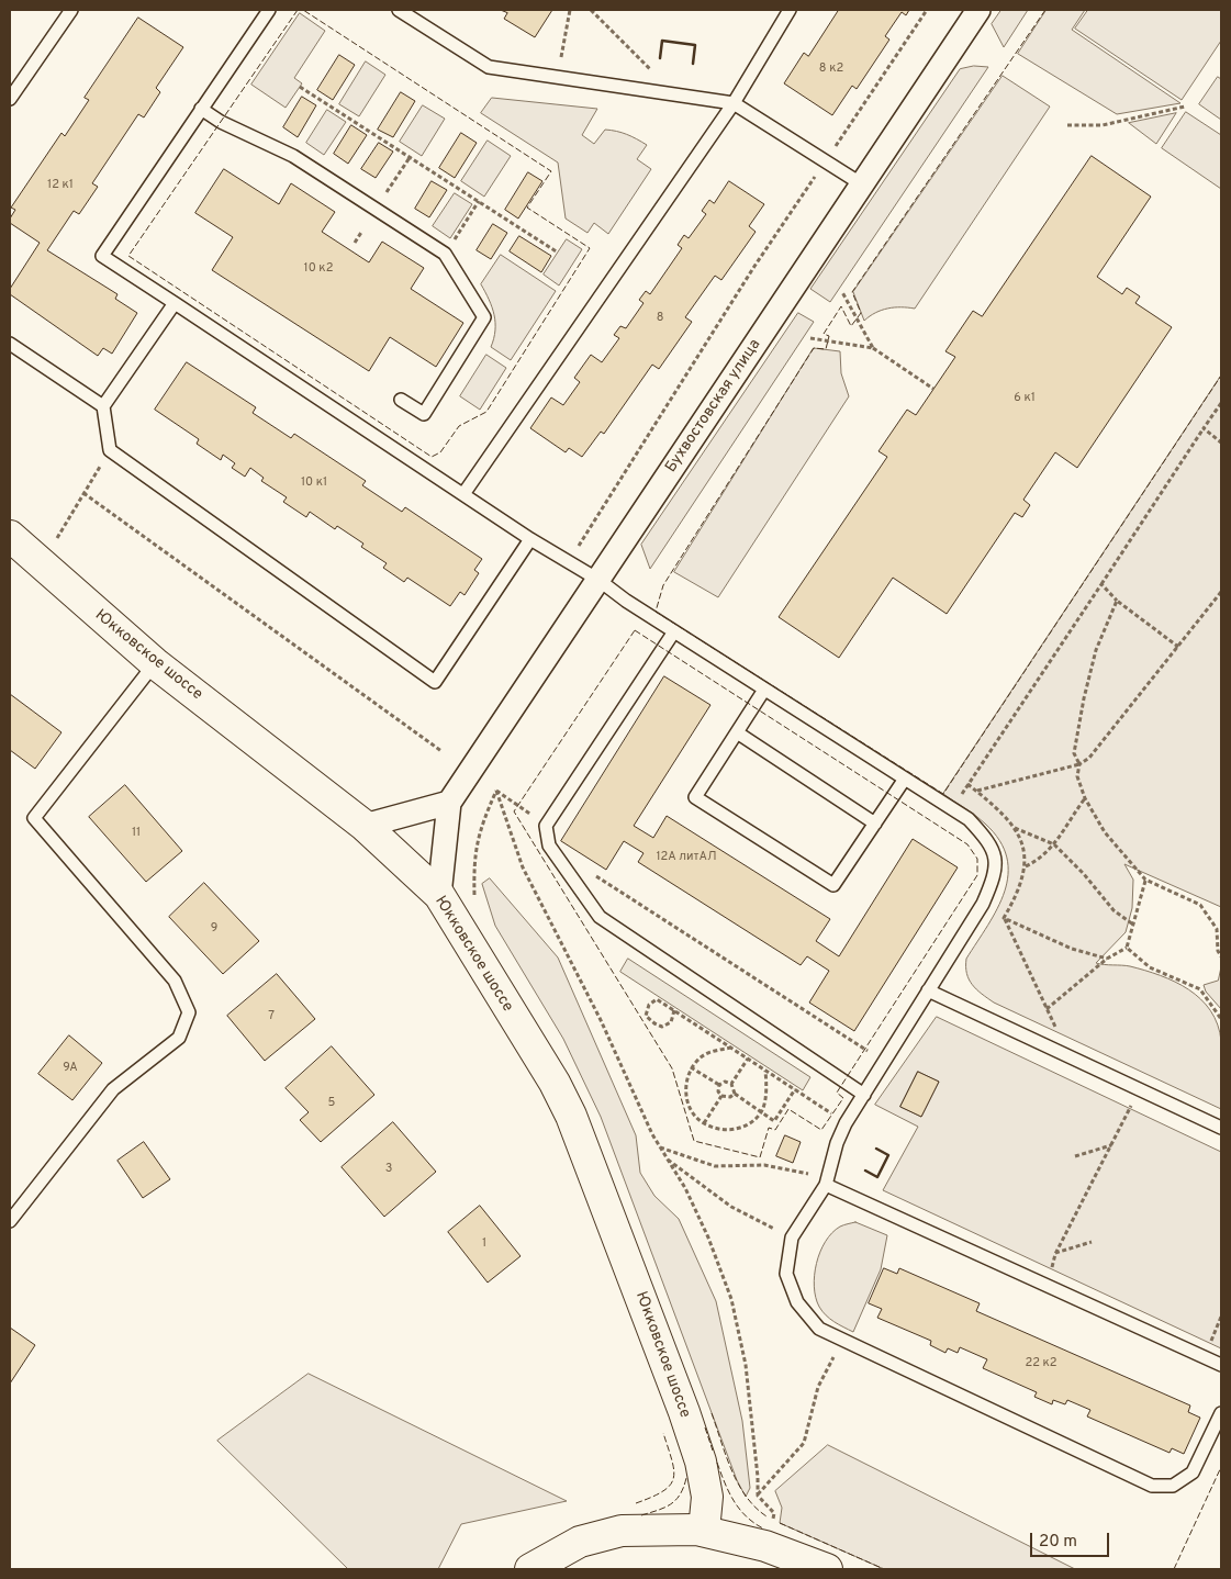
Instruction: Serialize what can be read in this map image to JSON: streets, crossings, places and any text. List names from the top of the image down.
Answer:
{
  "streets": {
    "main road": ["Юкковское шоссе"],
    "street": ["Бухвостовская улица"]
  },
  "crossings": [
    ["Бухвостовская улица", "Юкковское шоссе"]
  ],
  "house_numbers": [
    "8 к2",
    "12 к1",
    "10 к2",
    "8",
    "6 к1",
    "10 к1",
    "11",
    "12А литАЛ",
    "9",
    "7",
    "9А",
    "5",
    "3",
    "1",
    "22 к2"
  ],
  "scale_bar": "20 m"
}
